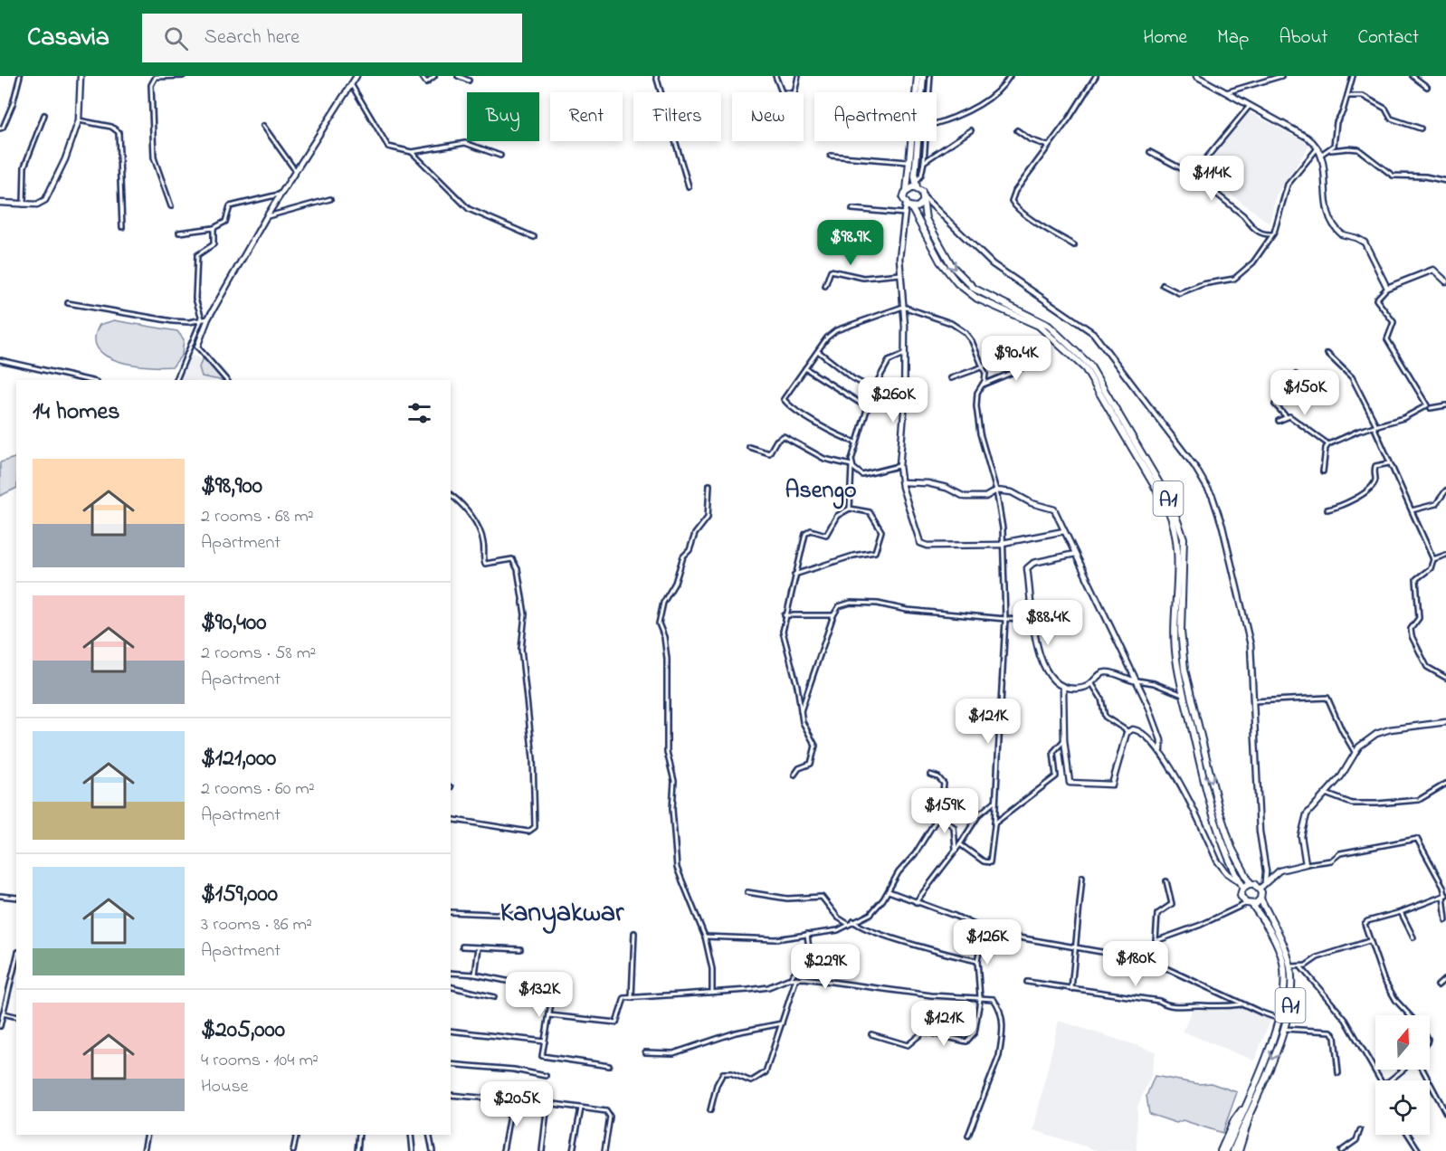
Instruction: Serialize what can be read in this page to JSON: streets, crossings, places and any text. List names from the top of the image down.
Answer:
{
  "streets": {
    "highway": ["A1"]
  },
  "districts": ["Asengo", "Kanyakwar"],
  "north": "top",
  "page": {
    "header": "Casavia",
    "search": "Search here",
    "nav": [
      "Home",
      "Map",
      "About",
      "Contact"
    ],
    "chip": [
      "Buy",
      "Rent",
      "Filters",
      "New",
      "Apartment"
    ],
    "price": [
      "$114K",
      "$98.9K",
      "$90.4K",
      "$150K",
      "$260K",
      "$88.4K",
      "$121K",
      "$159K",
      "$126K",
      "$180K",
      "$229K",
      "$132K",
      "$121K",
      "$205K"
    ],
    "heading": "14 homes",
    "list": [
      {
        "name": "$98,900",
        "note": "2 rooms · 68 m² · Apartment"
      },
      {
        "name": "$90,400",
        "note": "2 rooms · 58 m² · Apartment"
      },
      {
        "name": "$121,000",
        "note": "2 rooms · 60 m² · Apartment"
      },
      {
        "name": "$159,000",
        "note": "3 rooms · 86 m² · Apartment"
      },
      {
        "name": "$205,000",
        "note": "4 rooms · 104 m² · House"
      }
    ]
  }
}
